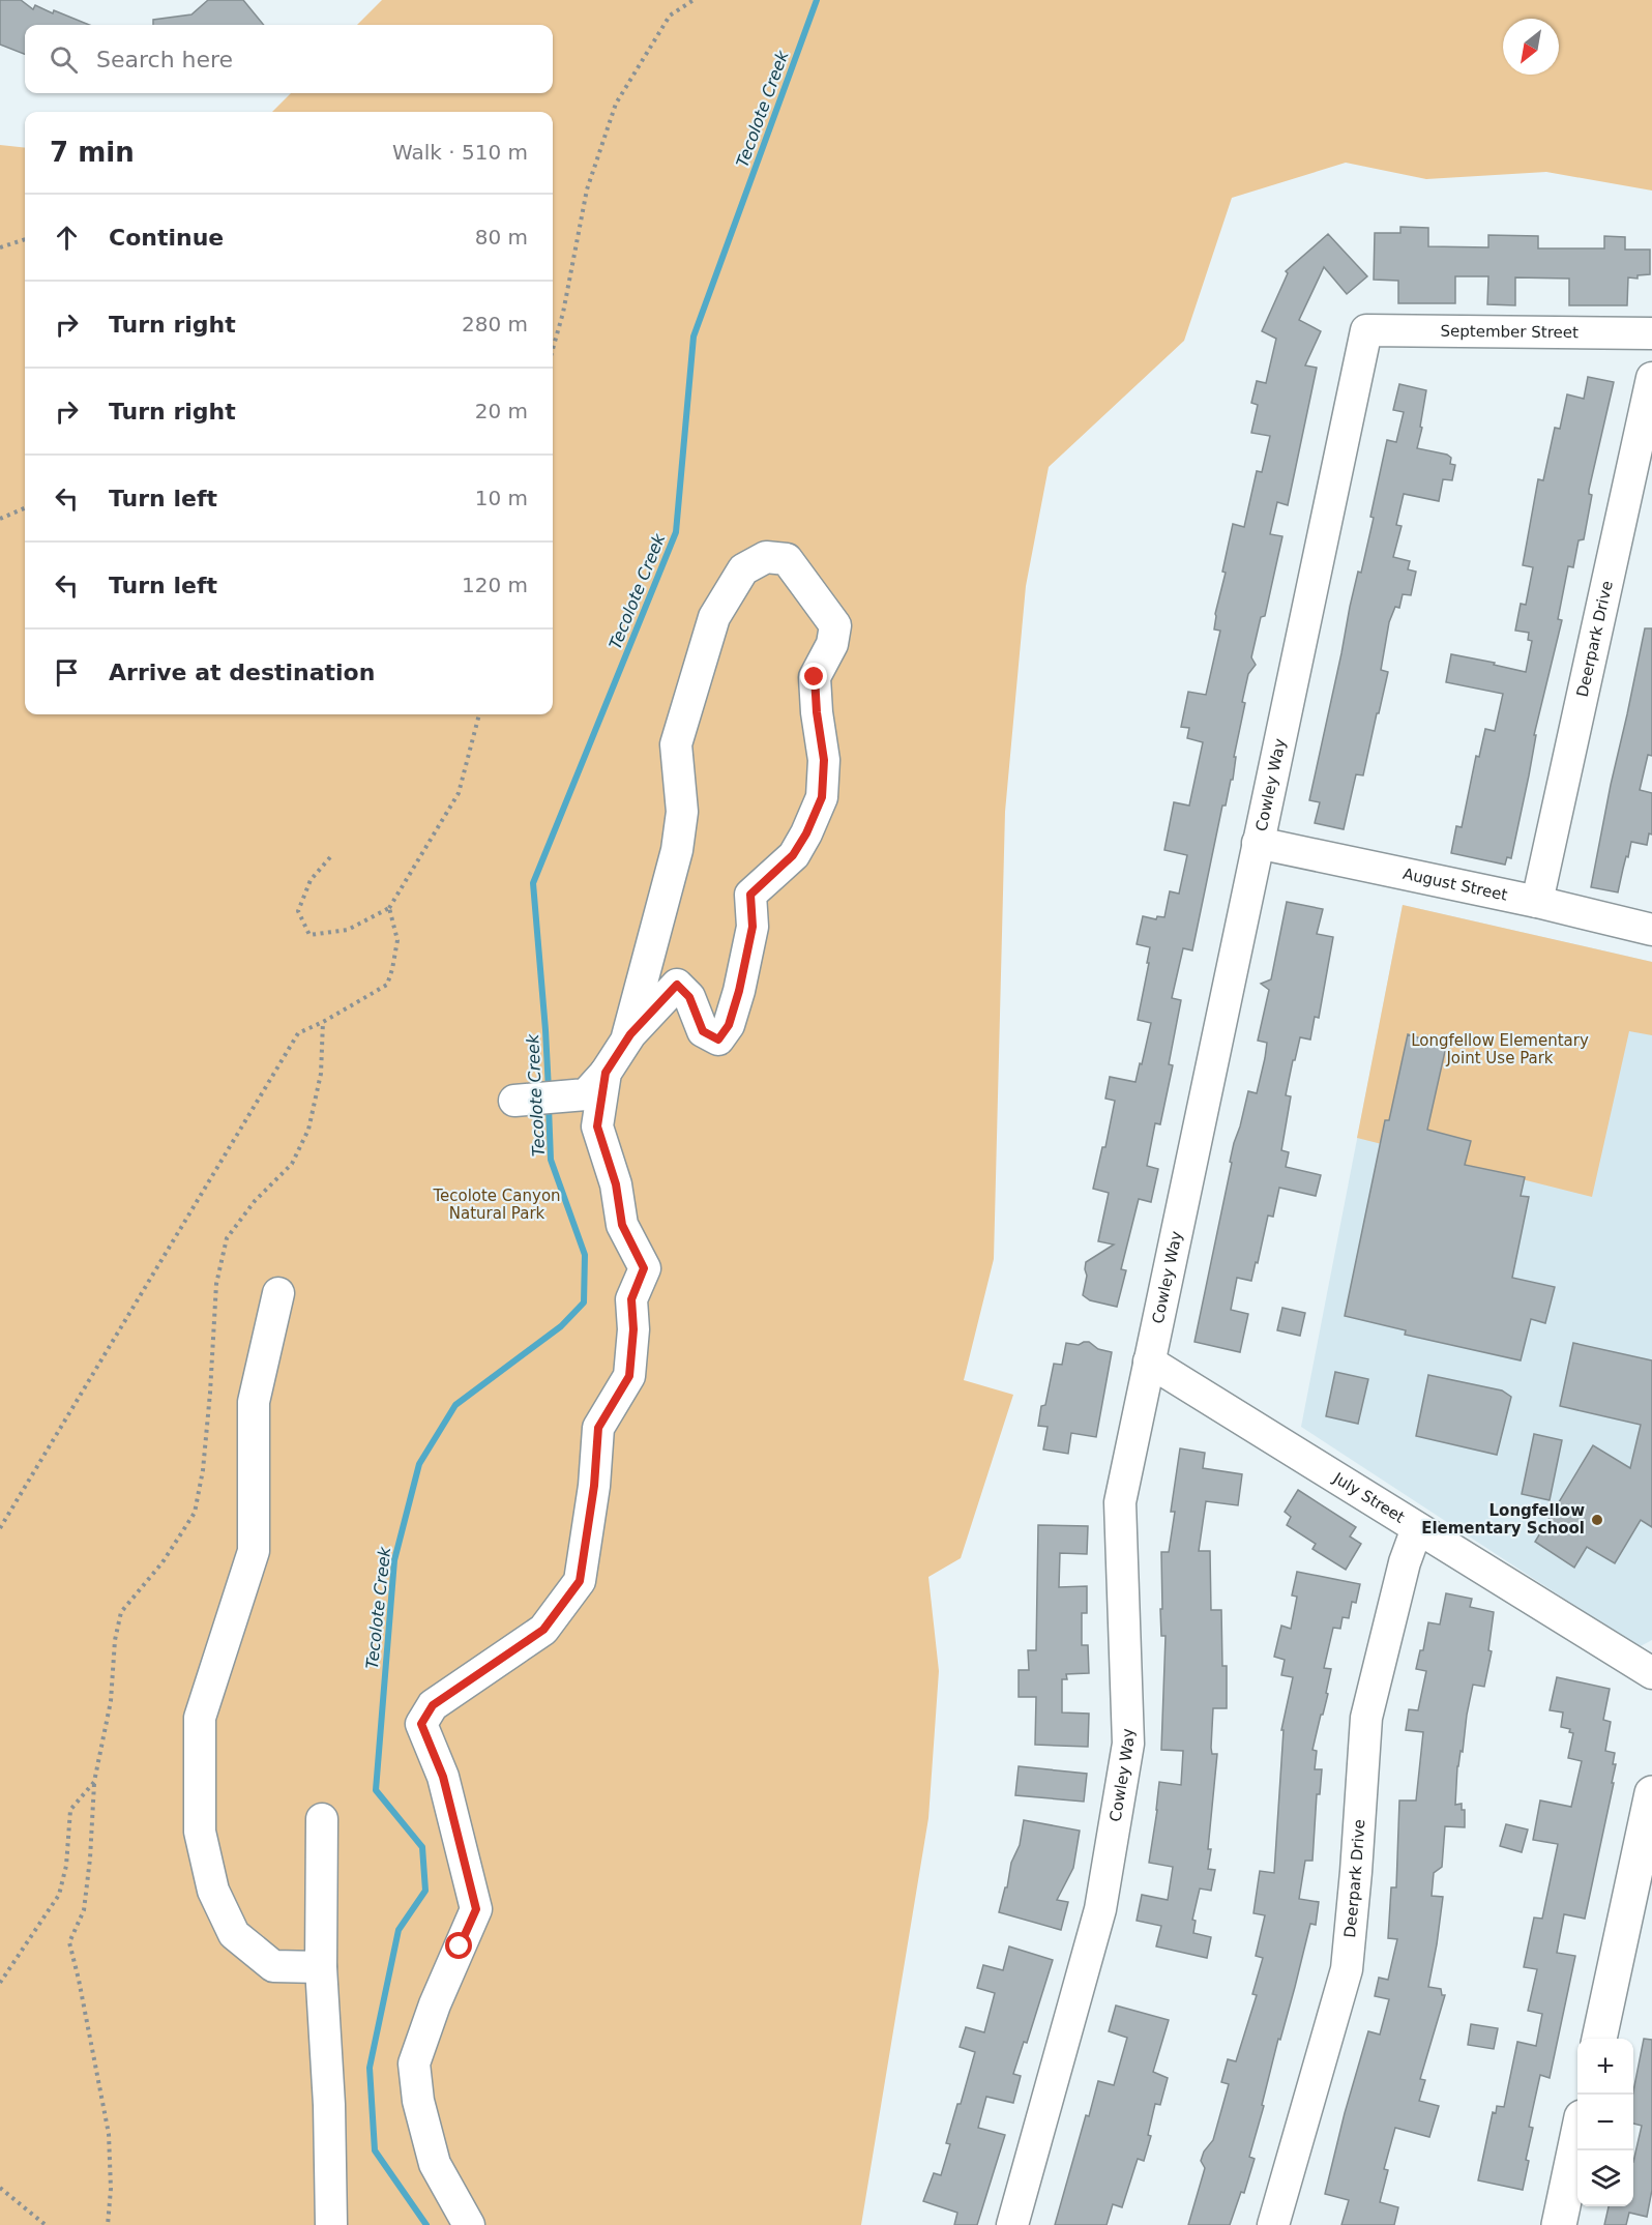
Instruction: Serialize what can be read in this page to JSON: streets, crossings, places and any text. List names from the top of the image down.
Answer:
{
  "streets": {
    "street": [
      "September Street",
      "Deerpark Drive",
      "Cowley Way",
      "August Street",
      "July Street"
    ]
  },
  "crossings": [
    ["September Street", "Cowley Way"],
    ["Deerpark Drive", "August Street"],
    ["Deerpark Drive", "July Street"],
    ["Cowley Way", "August Street"],
    ["Cowley Way", "July Street"]
  ],
  "water": ["Tecolote Creek"],
  "parks": ["Longfellow Elementary Joint Use Park", "Tecolote Canyon Natural Park"],
  "places": ["Longfellow Elementary School"],
  "north": "bottom left",
  "page": {
    "search": "Search here",
    "heading": ["7 min", "Walk · 510 m"],
    "list": [
      ["Continue", "80 m"],
      ["Turn right", "280 m"],
      ["Turn right", "20 m"],
      ["Turn left", "10 m"],
      ["Turn left", "120 m"],
      "Arrive at destination"
    ],
    "map_buttons": ["+", "−"]
  }
}
